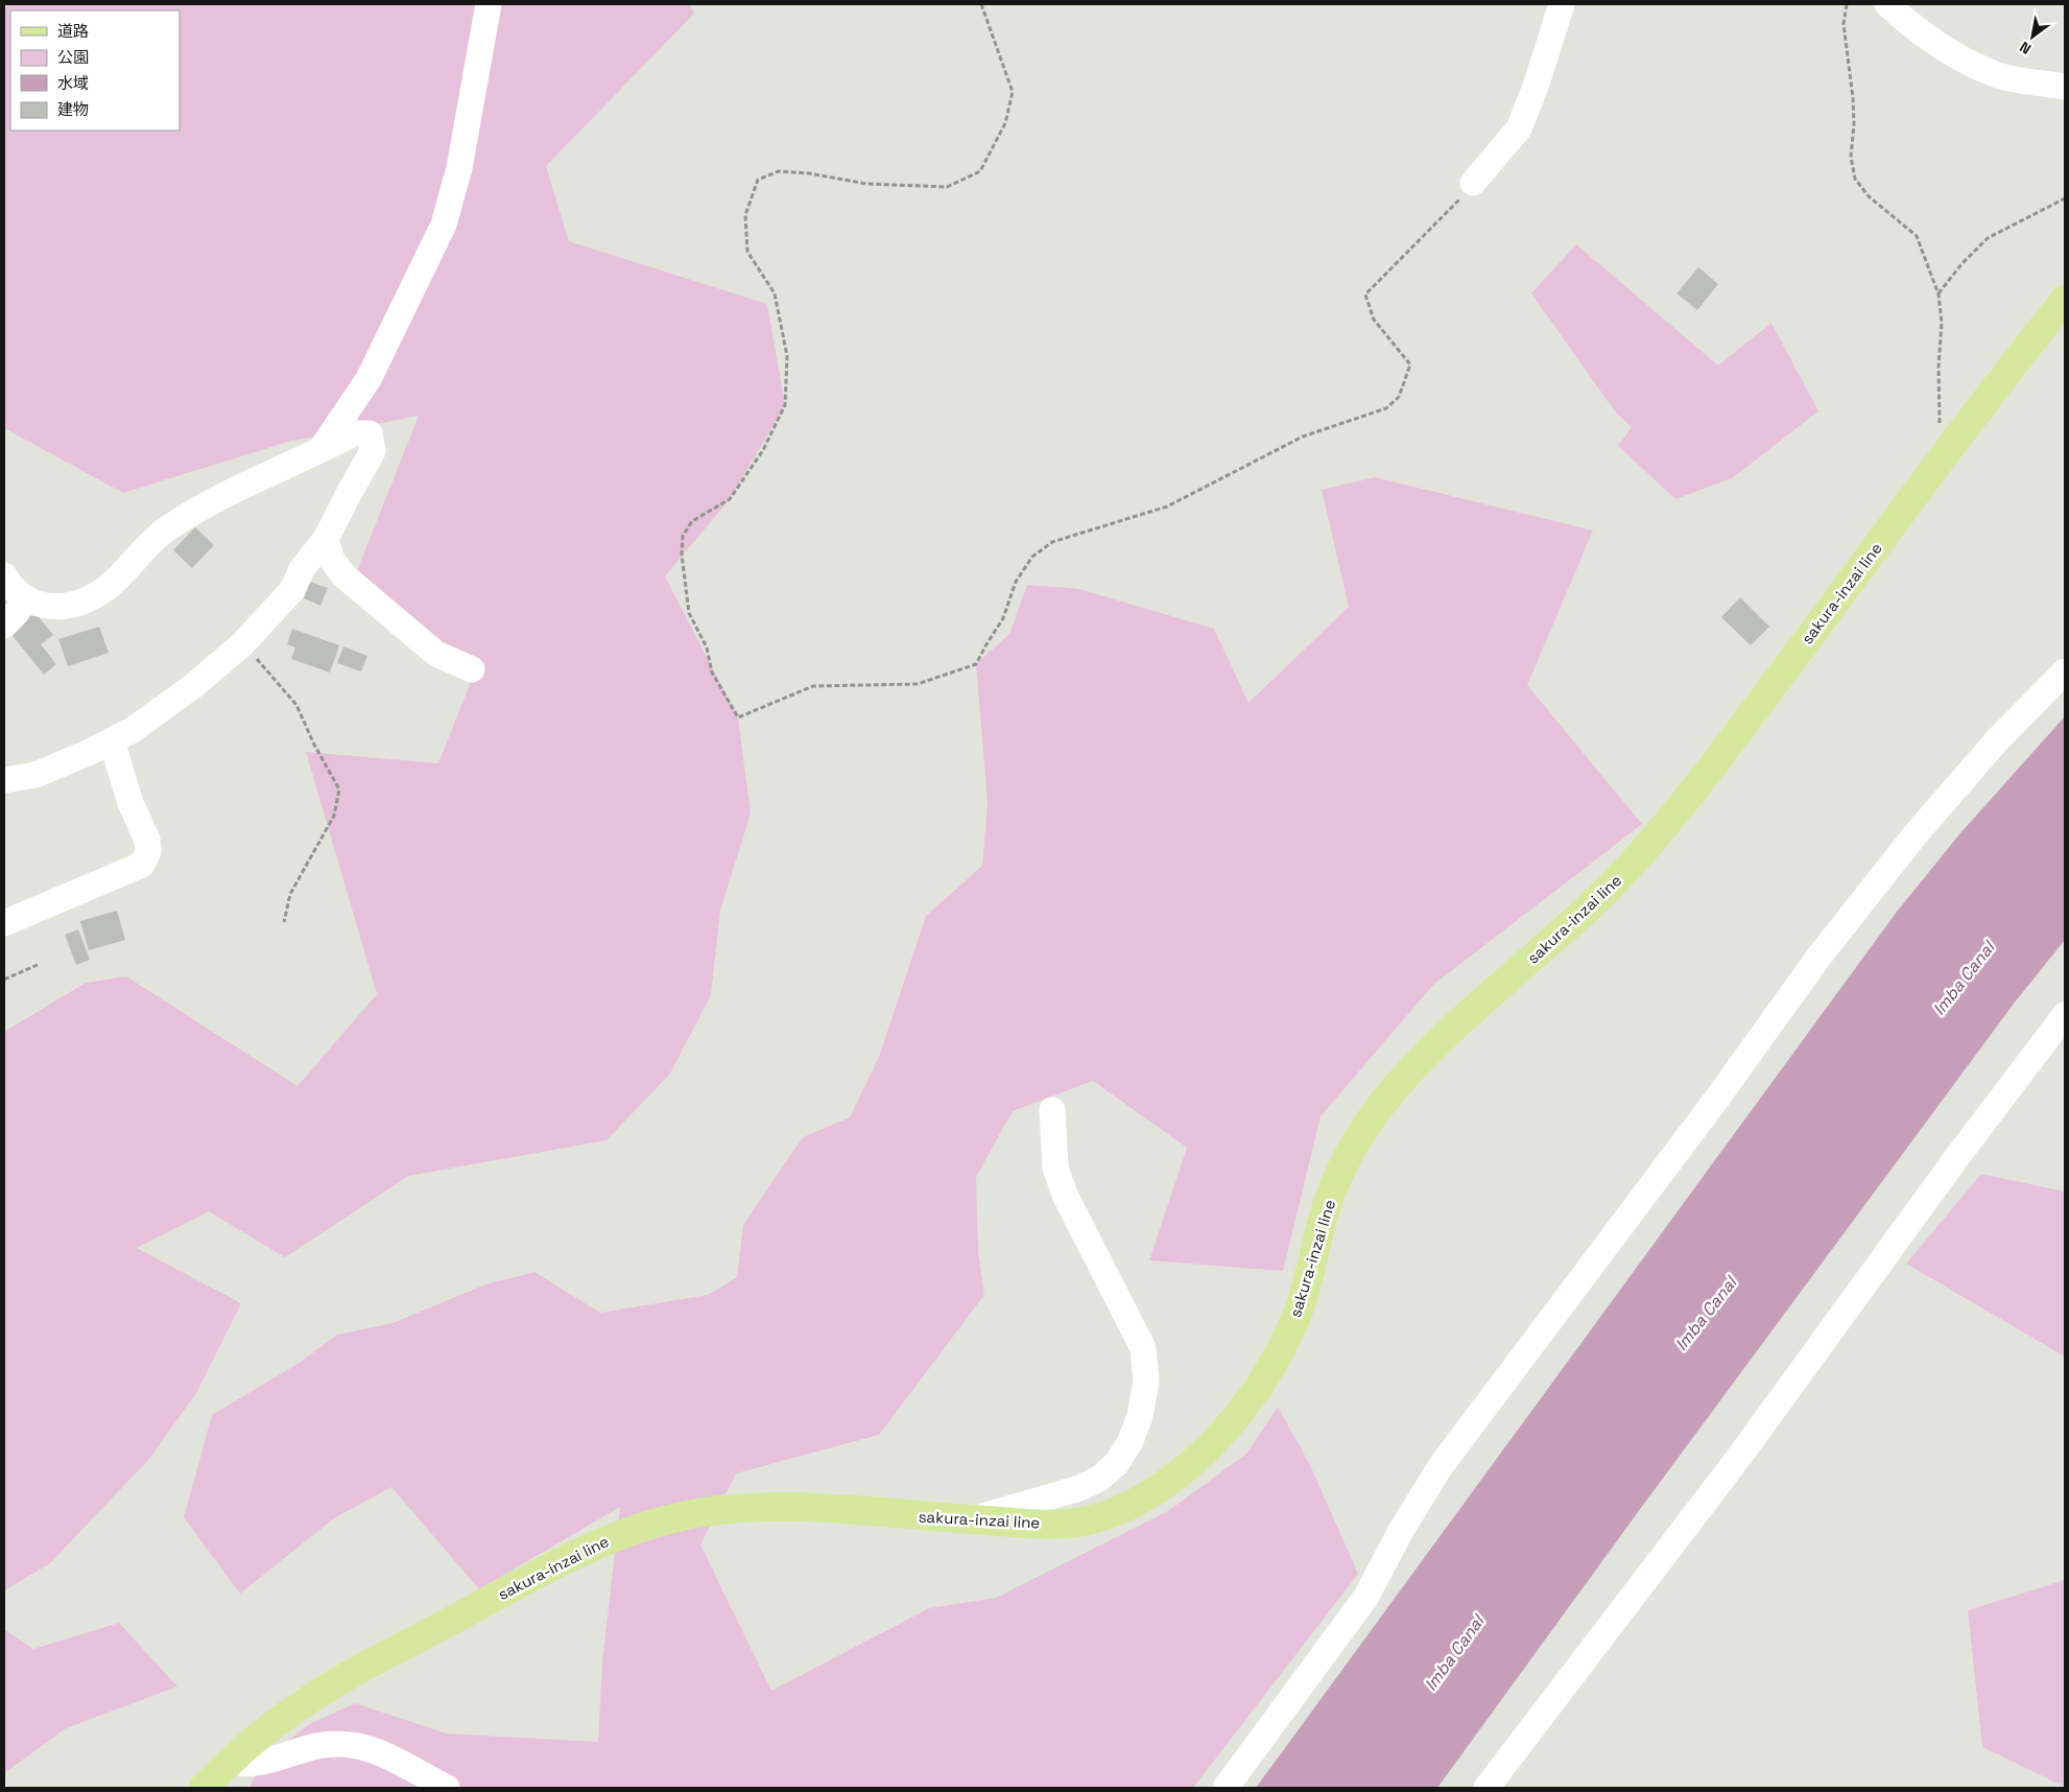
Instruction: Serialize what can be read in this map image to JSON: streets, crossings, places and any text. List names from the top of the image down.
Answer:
{
  "streets": {
    "main road": ["sakura-inzai line"]
  },
  "water": ["Imba Canal"],
  "legend": [
    "道路",
    "公園",
    "水域",
    "建物"
  ],
  "north": "bottom left"
}
